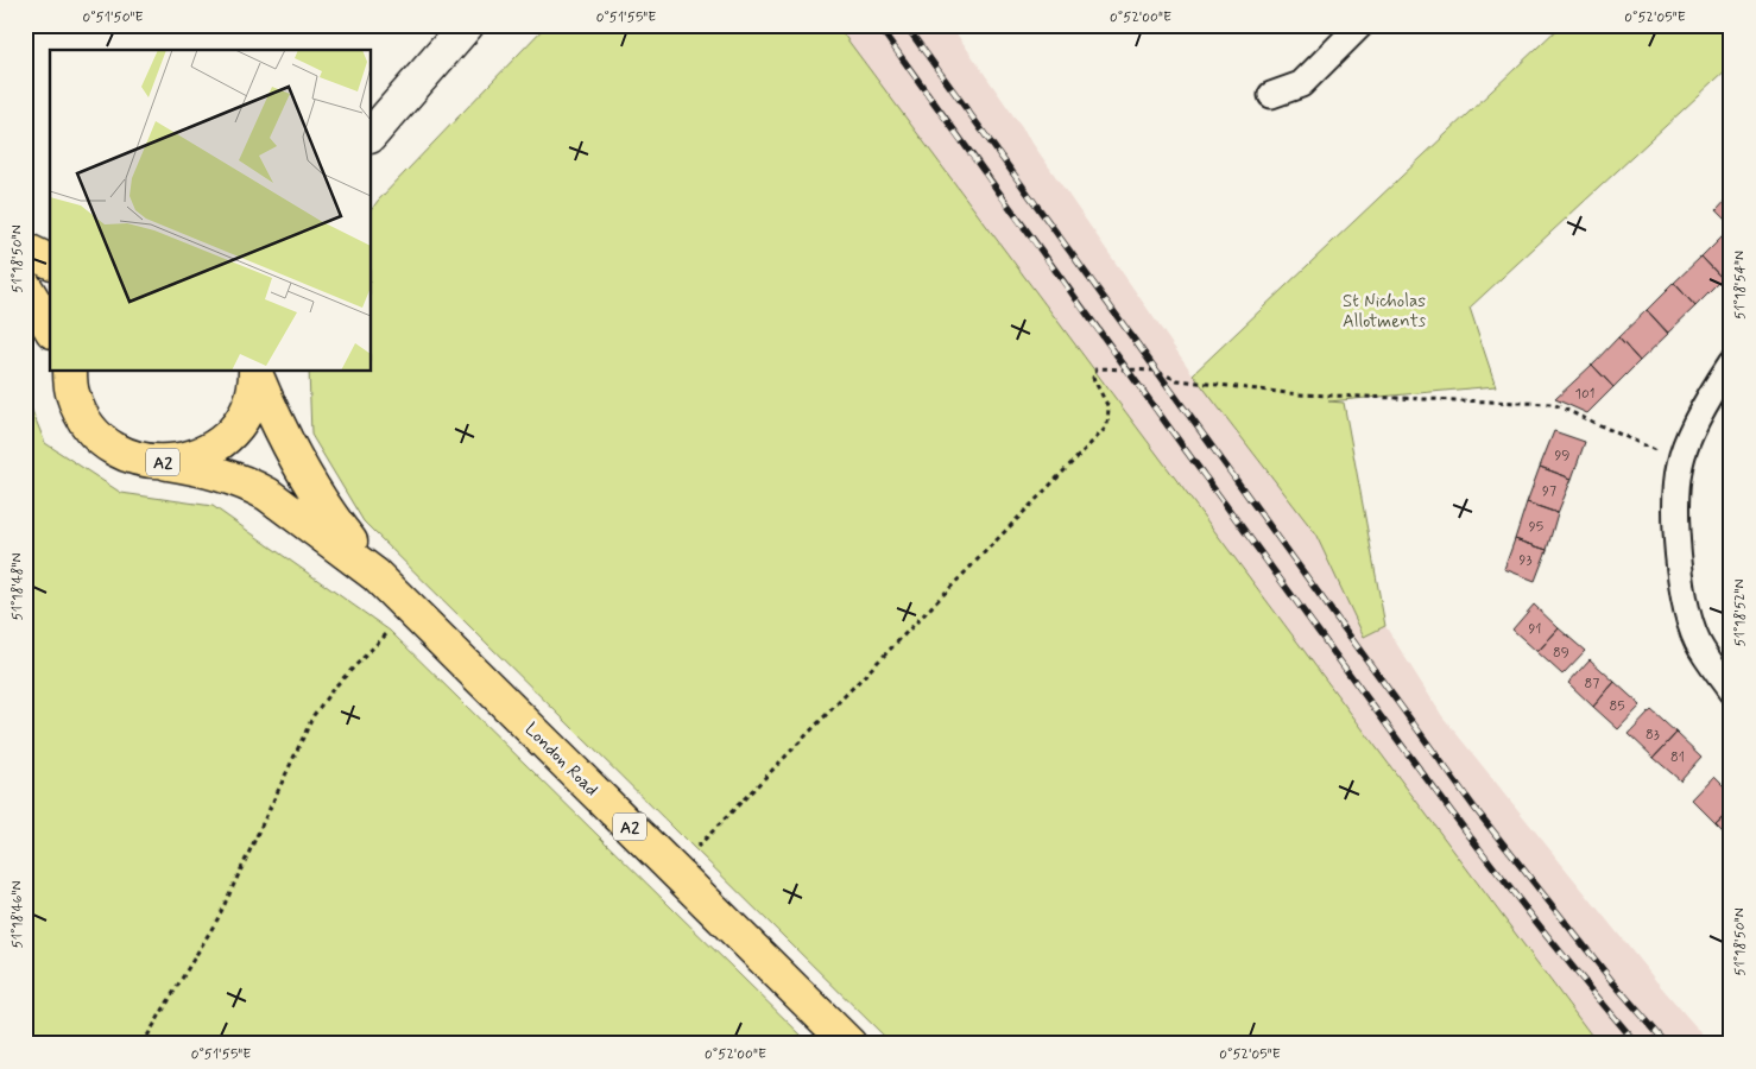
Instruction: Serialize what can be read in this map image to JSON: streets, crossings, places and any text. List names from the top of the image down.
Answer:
{
  "streets": {
    "main road": ["A2", "London Road"]
  },
  "parks": ["St Nicholas Allotments"],
  "house_numbers": [
    "101",
    "99",
    "97",
    "95",
    "93",
    "91",
    "89",
    "87",
    "85",
    "83",
    "81"
  ],
  "coordinates": [
    "0°51'50\"E",
    "0°51'55\"E",
    "0°52'00\"E",
    "0°52'05\"E",
    "51°18'50\"N",
    "51°18'54\"N",
    "51°18'48\"N",
    "51°18'52\"N",
    "51°18'46\"N"
  ]
}
